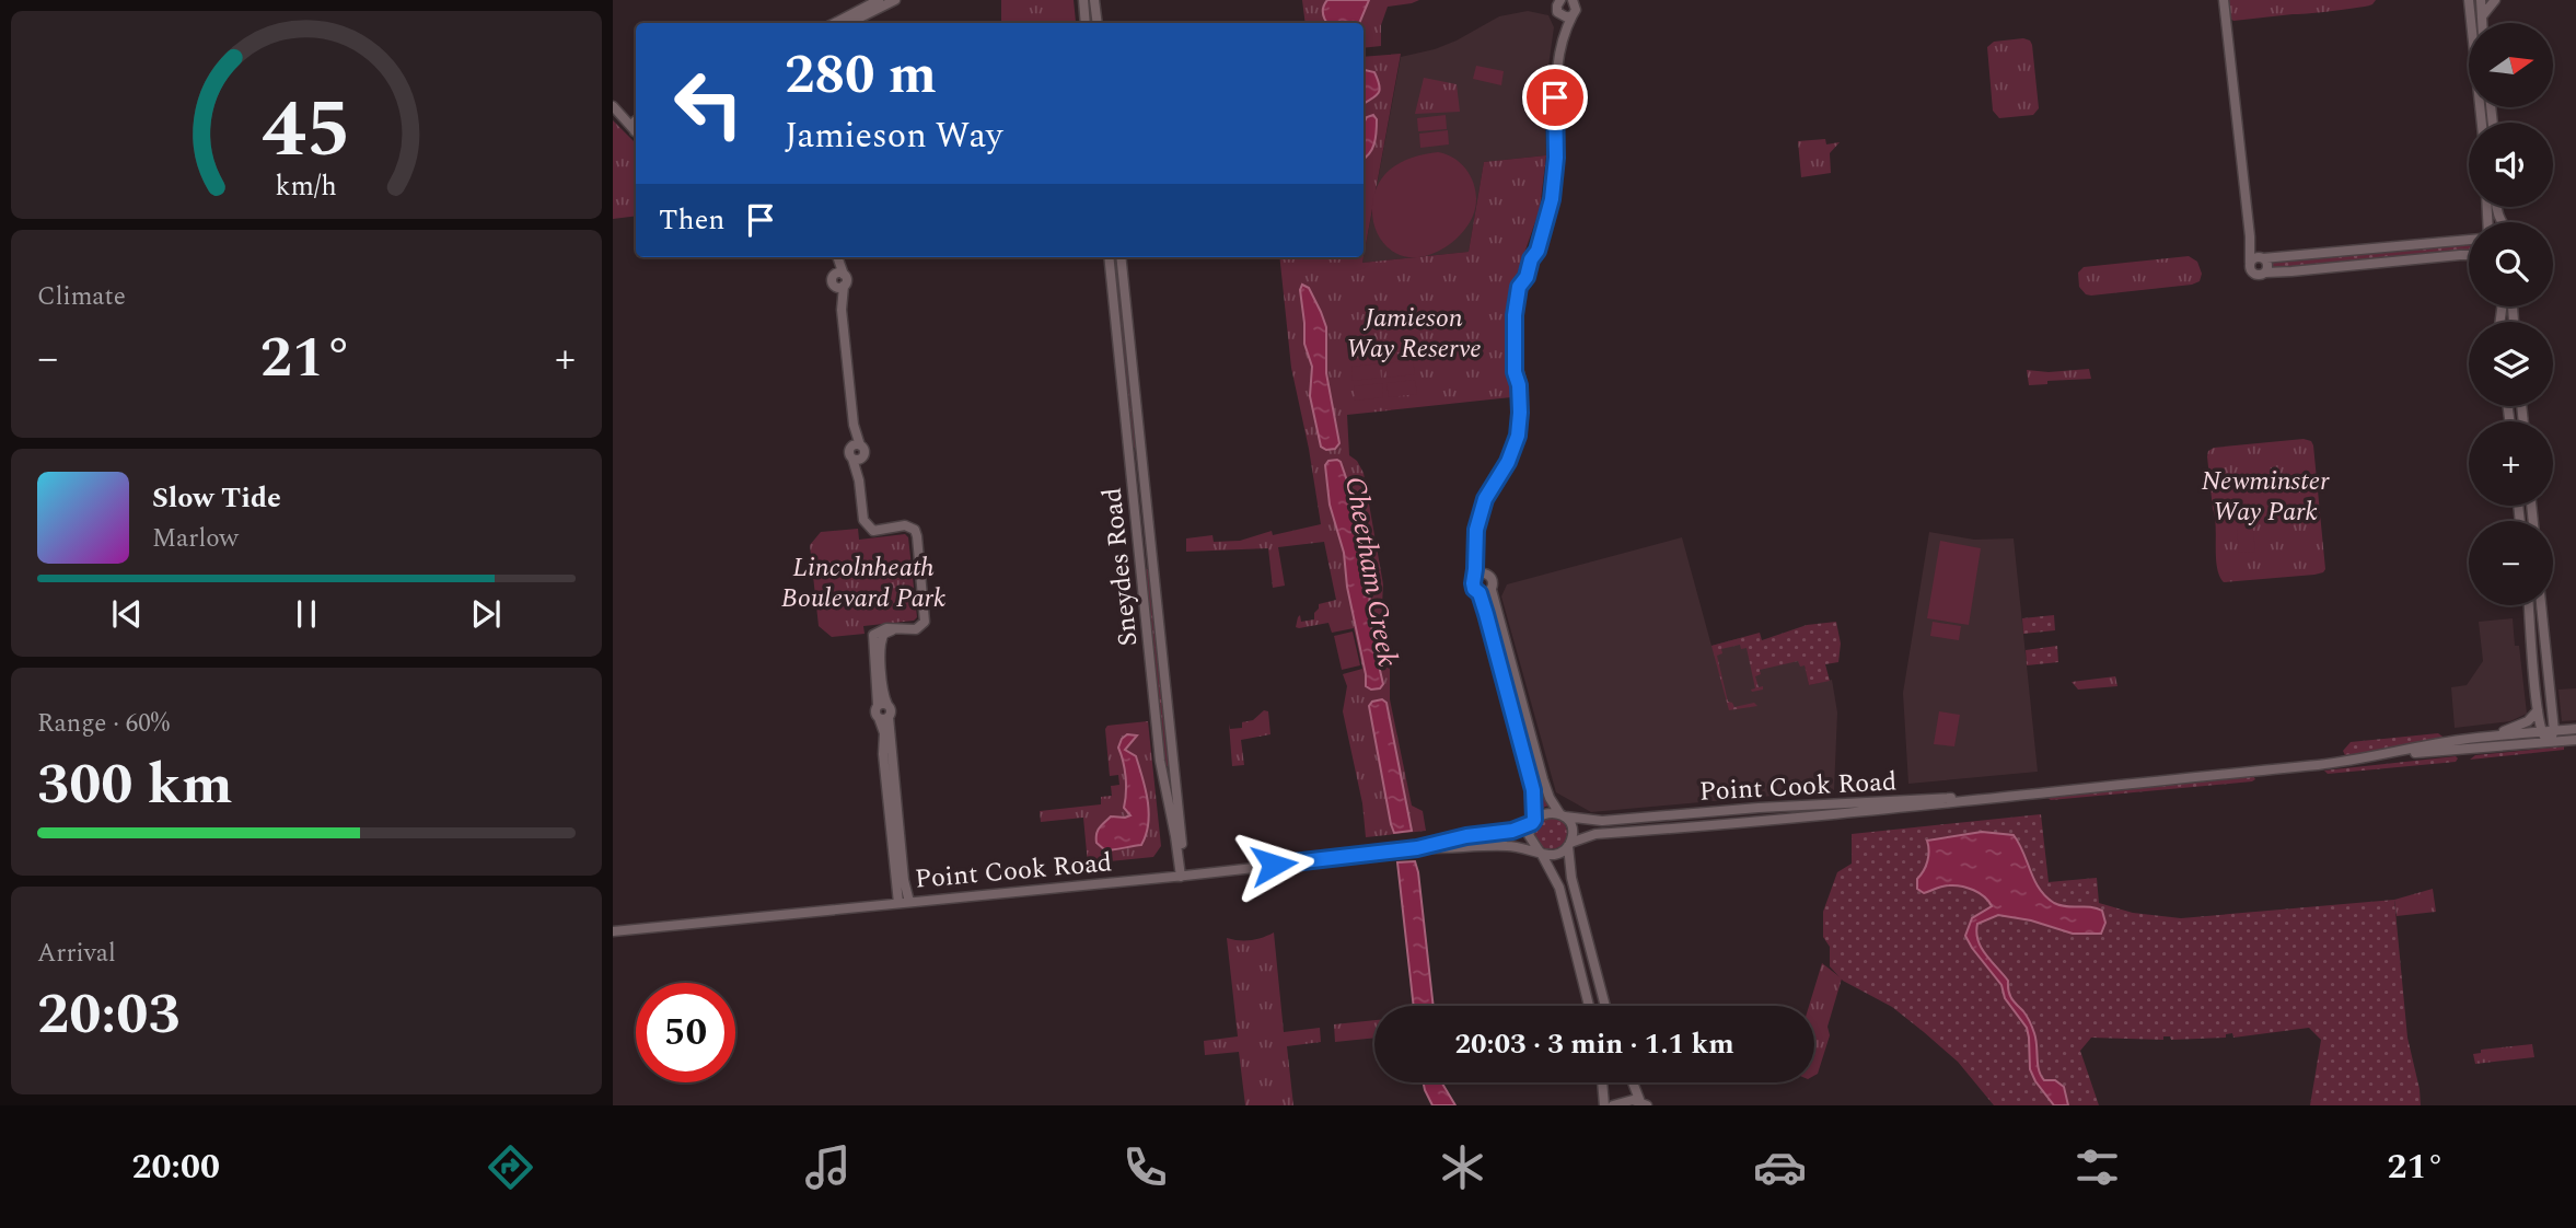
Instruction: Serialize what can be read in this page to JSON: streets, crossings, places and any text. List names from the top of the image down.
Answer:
{
  "streets": {
    "main road": ["Sneydes Road", "Point Cook Road"]
  },
  "crossings": [
    ["Sneydes Road", "Point Cook Road"]
  ],
  "water": ["Cheetham Creek"],
  "parks": ["Jamieson Way Reserve", "Newminster Way Park", "Lincolnheath Boulevard Park"],
  "north": "right",
  "page": {
    "map_buttons": ["+", "−"],
    "turn": ["280 m", "Jamieson Way"],
    "then": "Then",
    "tile": [
      "Climate",
      ["Range · 60%", "300 km"],
      ["Arrival", "20:03"]
    ],
    "heat": ["−", "21°", "+"],
    "song": ["Slow Tide", "Marlow"],
    "limit": "50",
    "trip": "20:03 · 3 min · 1.1 km",
    "tabs": ["20:00", "21°"],
    "gauge": ["45", "km/h"]
  }
}
